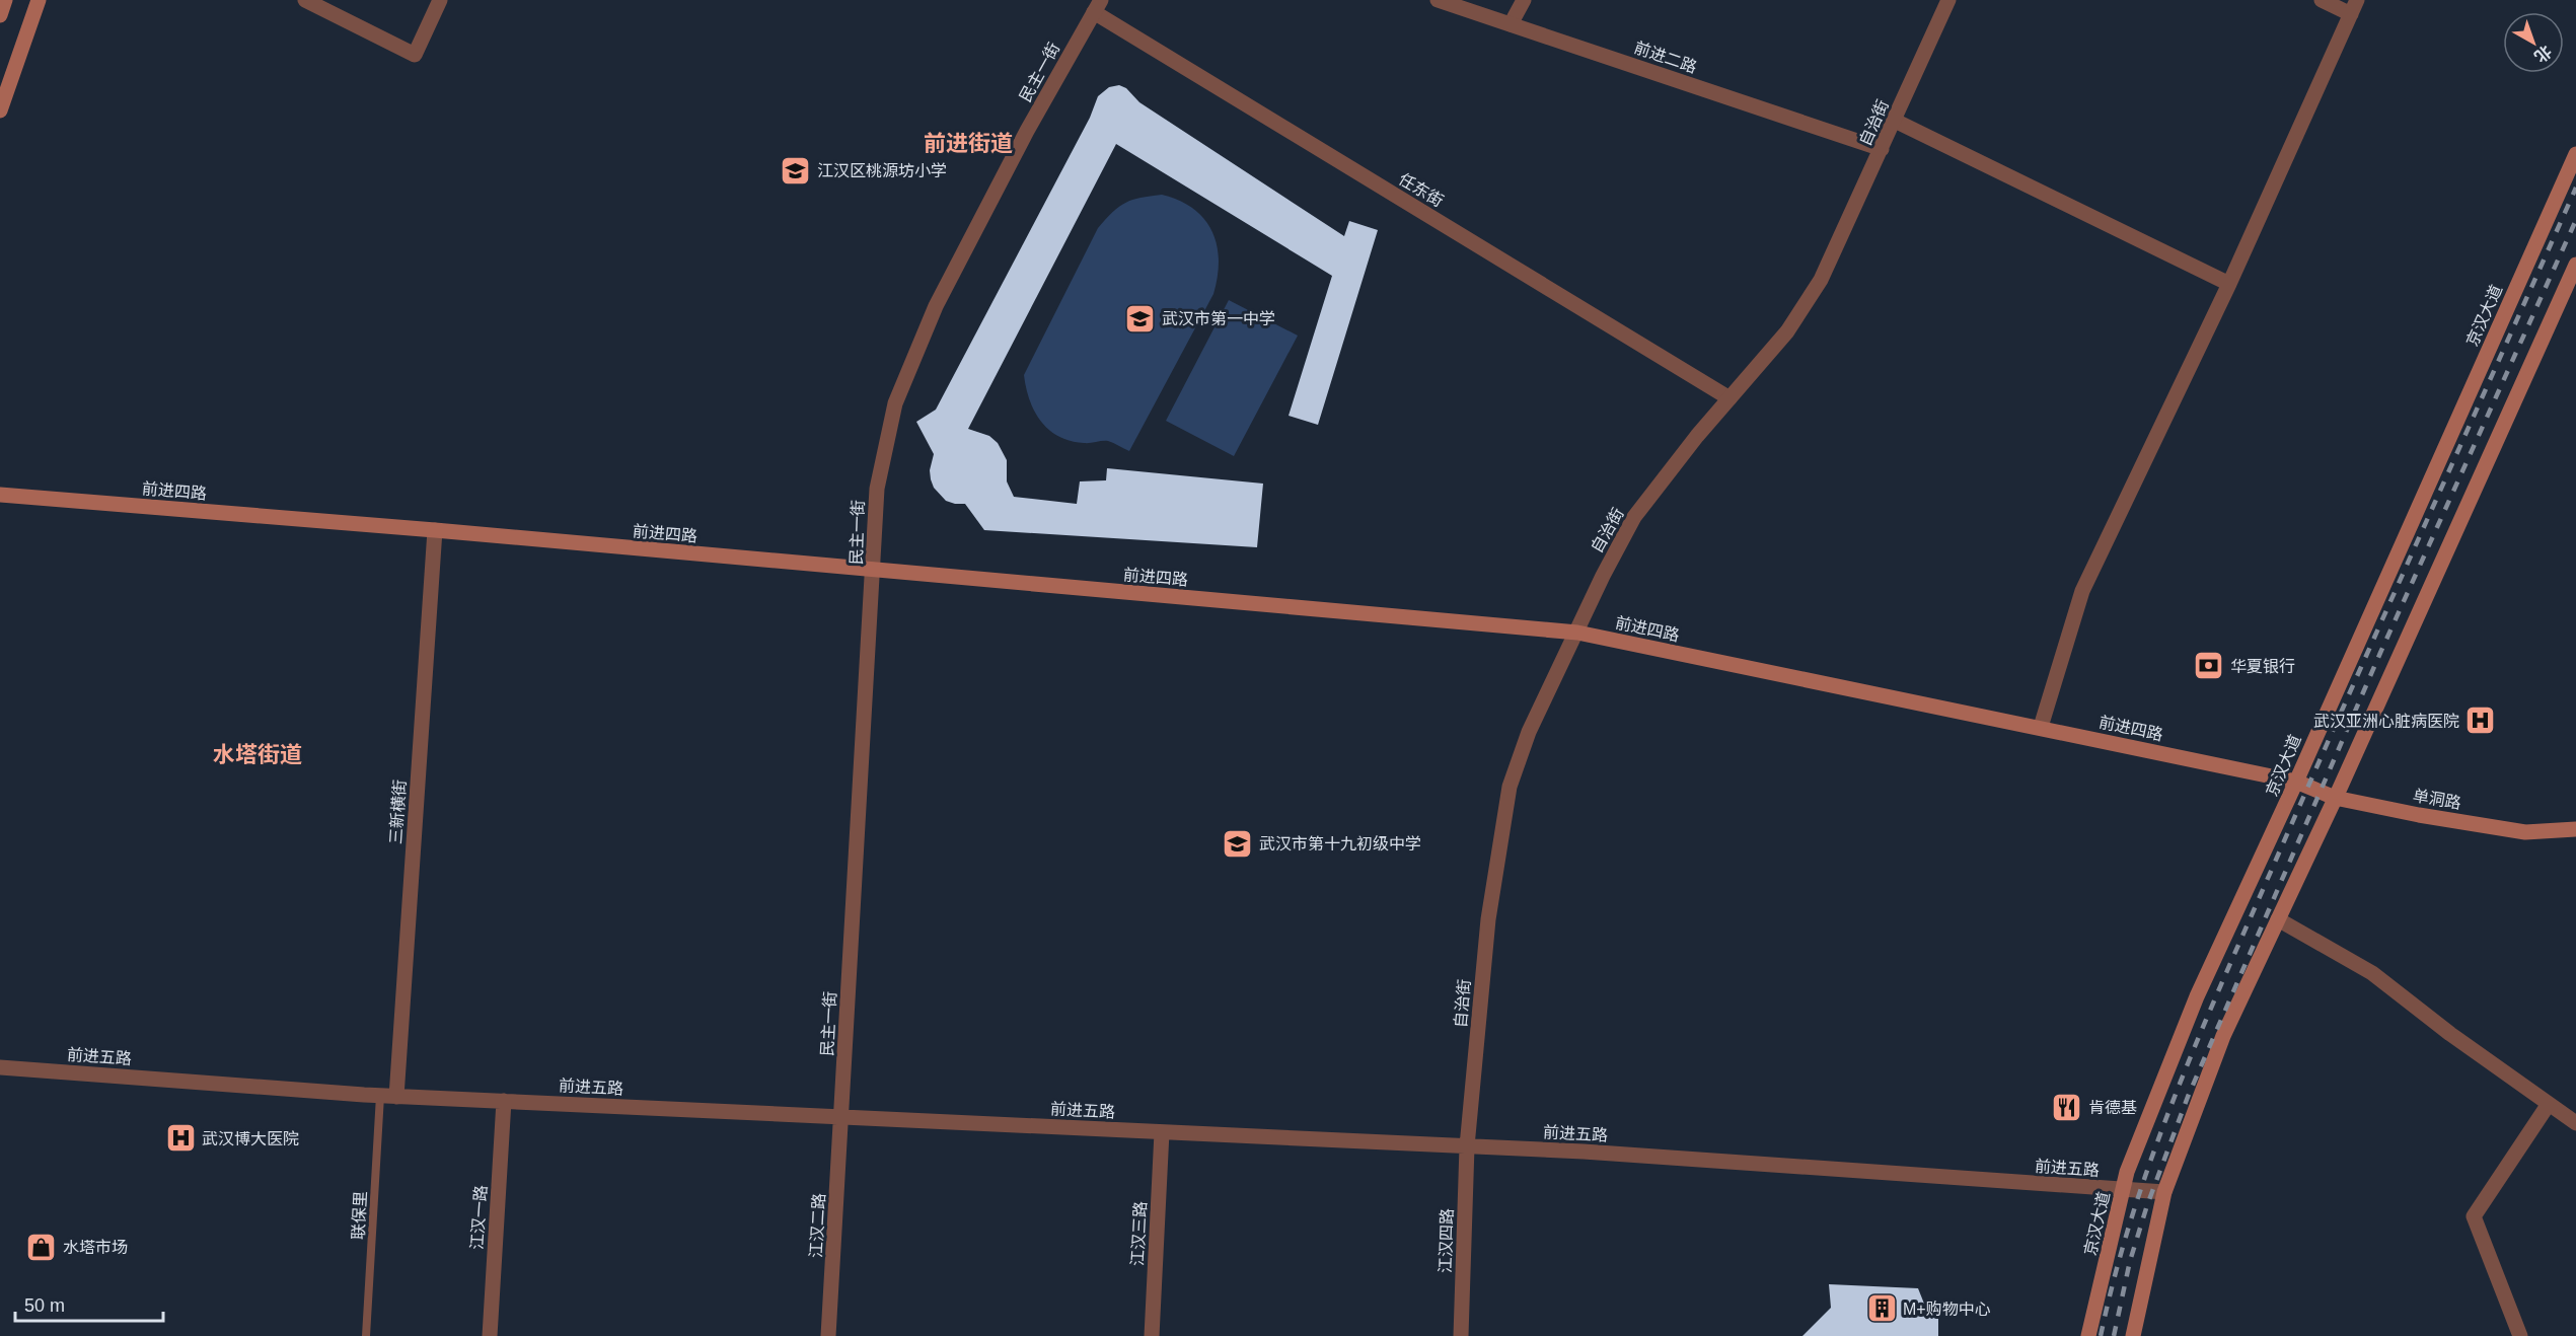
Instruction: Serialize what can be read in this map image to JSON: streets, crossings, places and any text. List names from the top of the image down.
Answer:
{
  "streets": {
    "main road": ["京汉大道", "前进四路", "单洞路"],
    "street": [
      "前进二路",
      "民主一街",
      "自治街",
      "任东街",
      "三新横街",
      "前进五路",
      "江汉一路",
      "江汉二路",
      "江汉三路",
      "江汉四路"
    ],
    "lane": ["联保里"]
  },
  "crossings": [
    ["前进二路", "自治街"],
    ["民主一街", "任东街"],
    ["民主一街", "前进四路"],
    ["民主一街", "前进五路"],
    ["民主一街", "江汉二路"],
    ["自治街", "任东街"],
    ["自治街", "前进四路"],
    ["自治街", "前进五路"],
    ["自治街", "江汉四路"],
    ["京汉大道", "前进四路"],
    ["京汉大道", "单洞路"],
    ["京汉大道", "前进五路"],
    ["前进四路", "单洞路"],
    ["前进四路", "三新横街"],
    ["三新横街", "前进五路"],
    ["前进五路", "联保里"],
    ["前进五路", "江汉一路"],
    ["前进五路", "江汉二路"],
    ["前进五路", "江汉三路"],
    ["前进五路", "江汉四路"]
  ],
  "districts": ["前进街道", "水塔街道"],
  "places": {
    "school or university": ["江汉区桃源坊小学", "武汉市第一中学", "武汉市第十九初级中学"],
    "bank": ["华夏银行"],
    "hospital": ["武汉亚洲心脏病医院", "武汉博大医院"],
    "restaurant": ["肯德基"],
    "shop": ["水塔市场"],
    "building": ["M+购物中心"]
  },
  "scale_bar": "50 m",
  "north": "bottom right"
}
